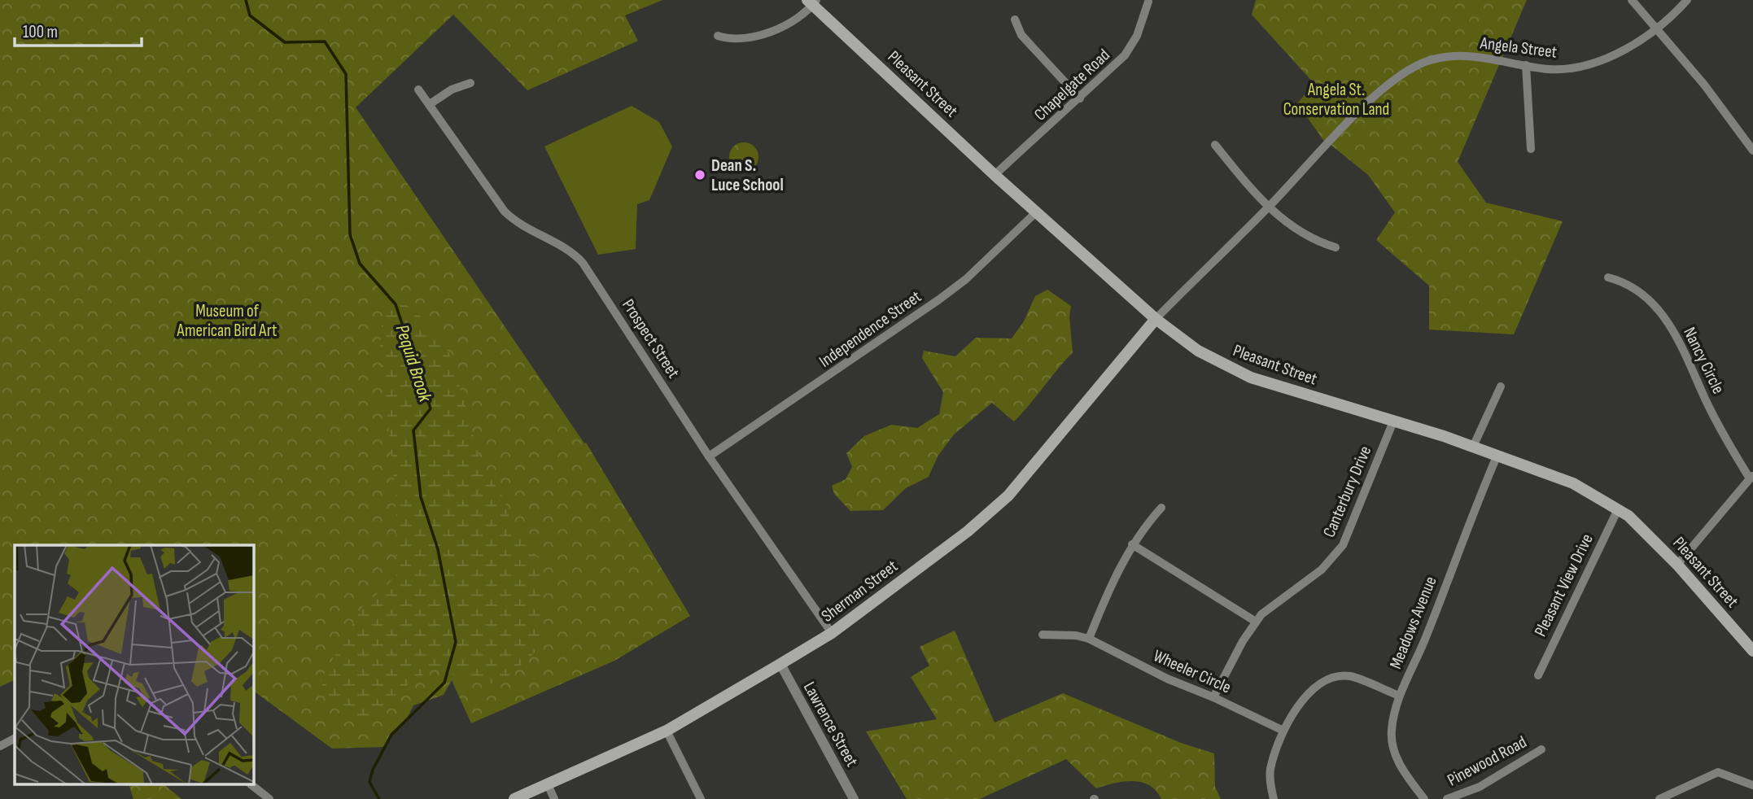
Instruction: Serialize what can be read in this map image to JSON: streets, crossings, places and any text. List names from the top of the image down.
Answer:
{
  "streets": {
    "main road": ["Pleasant Street", "Sherman Street"],
    "street": [
      "Angela Street",
      "Chapelgate Road",
      "Independence Street",
      "Prospect Street",
      "Nancy Circle",
      "Canterbury Drive",
      "Pleasant View Drive",
      "Meadows Avenue",
      "Wheeler Circle",
      "Lawrence Street",
      "Pinewood Road"
    ]
  },
  "crossings": [
    ["Angela Street", "Pleasant Street"],
    ["Angela Street", "Sherman Street"],
    ["Pleasant Street", "Chapelgate Road"],
    ["Pleasant Street", "Independence Street"],
    ["Pleasant Street", "Canterbury Drive"],
    ["Pleasant Street", "Pleasant View Drive"],
    ["Pleasant Street", "Sherman Street"],
    ["Pleasant Street", "Meadows Avenue"],
    ["Independence Street", "Prospect Street"],
    ["Prospect Street", "Sherman Street"],
    ["Canterbury Drive", "Wheeler Circle"],
    ["Sherman Street", "Lawrence Street"]
  ],
  "water": ["Pequid Brook"],
  "parks": ["Angela St. Conservation Land", "Museum of American Bird Art"],
  "places": ["Dean S. Luce School"],
  "scale_bar": "100 m"
}
